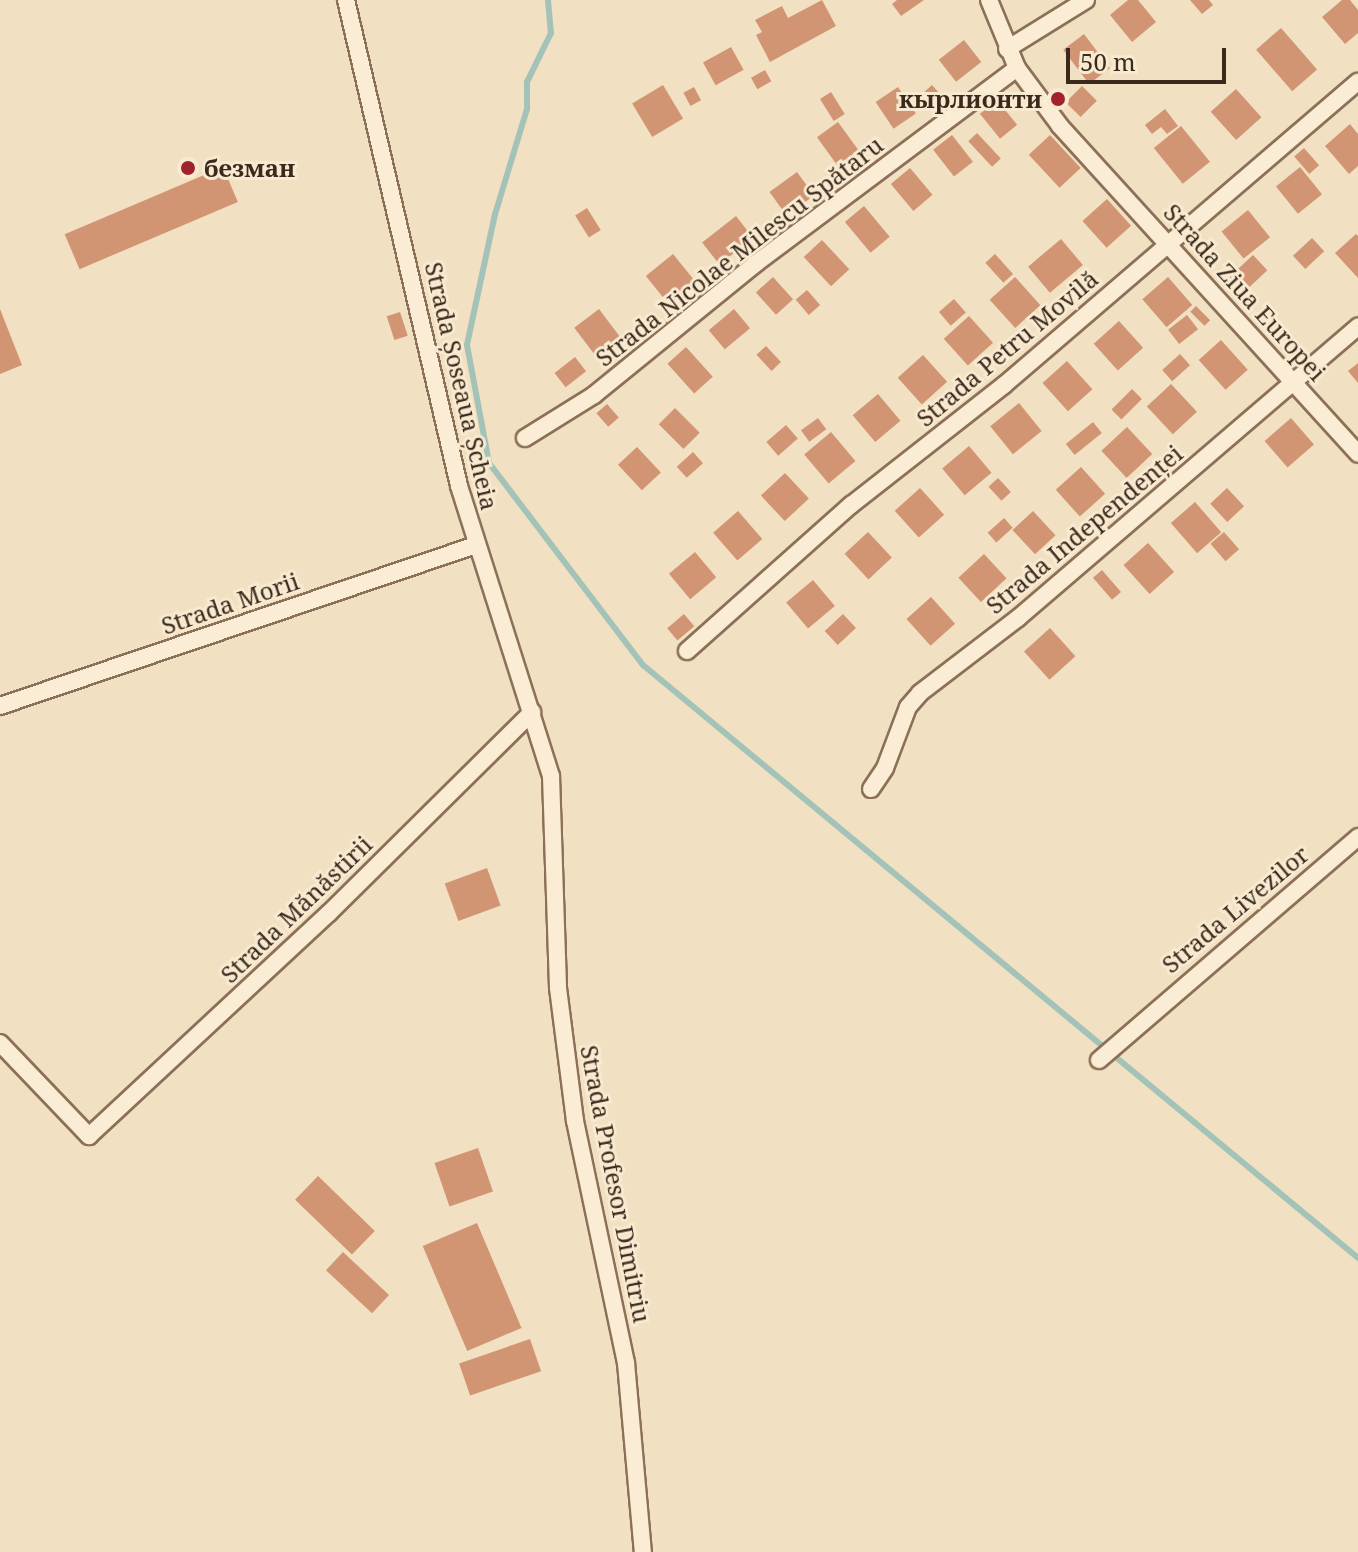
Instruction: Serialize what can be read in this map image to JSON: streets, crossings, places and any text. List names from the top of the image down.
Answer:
{
  "streets": {
    "street": [
      "Strada Nicolae Milescu Spătaru",
      "Strada Ziua Europei",
      "Strada Petru Movilă",
      "Strada Șoseaua Șcheia",
      "Strada Independenței",
      "Strada Morii",
      "Strada Mănăstirii",
      "Strada Livezilor",
      "Strada Profesor Dimitriu"
    ]
  },
  "crossings": [
    ["Strada Nicolae Milescu Spătaru", "Strada Ziua Europei"],
    ["Strada Ziua Europei", "Strada Petru Movilă"],
    ["Strada Ziua Europei", "Strada Independenței"],
    ["Strada Șoseaua Șcheia", "Strada Morii"],
    ["Strada Șoseaua Șcheia", "Strada Mănăstirii"],
    ["Strada Șoseaua Șcheia", "Strada Profesor Dimitriu"]
  ],
  "places": ["кырлионти", "безман"],
  "scale_bar": "50 m"
}
